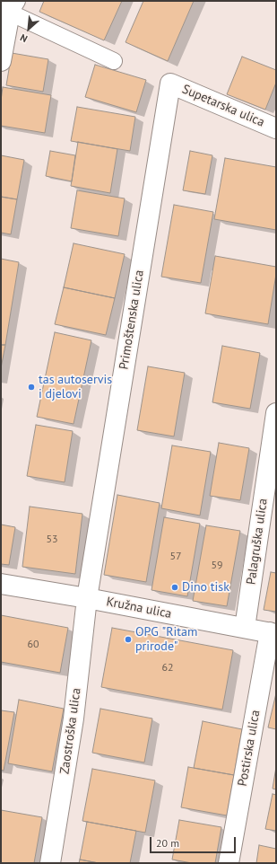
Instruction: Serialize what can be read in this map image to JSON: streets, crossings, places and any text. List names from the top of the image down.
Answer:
{
  "streets": {
    "street": [
      "Supetarska ulica",
      "Primoštenska ulica",
      "Palagruška ulica",
      "Kružna ulica",
      "Zaostroška ulica",
      "Postirska ulica"
    ]
  },
  "crossings": [
    ["Supetarska ulica", "Primoštenska ulica"],
    ["Primoštenska ulica", "Kružna ulica"],
    ["Primoštenska ulica", "Zaostroška ulica"],
    ["Palagruška ulica", "Kružna ulica"],
    ["Kružna ulica", "Zaostroška ulica"],
    ["Kružna ulica", "Postirska ulica"]
  ],
  "places": ["tas autoservis i djelovi", "Dino tisk", "OPG \"Ritam prirode\""],
  "house_numbers": [
    "53",
    "57",
    "59",
    "60",
    "62"
  ],
  "scale_bar": "20 m",
  "north": "bottom left"
}
